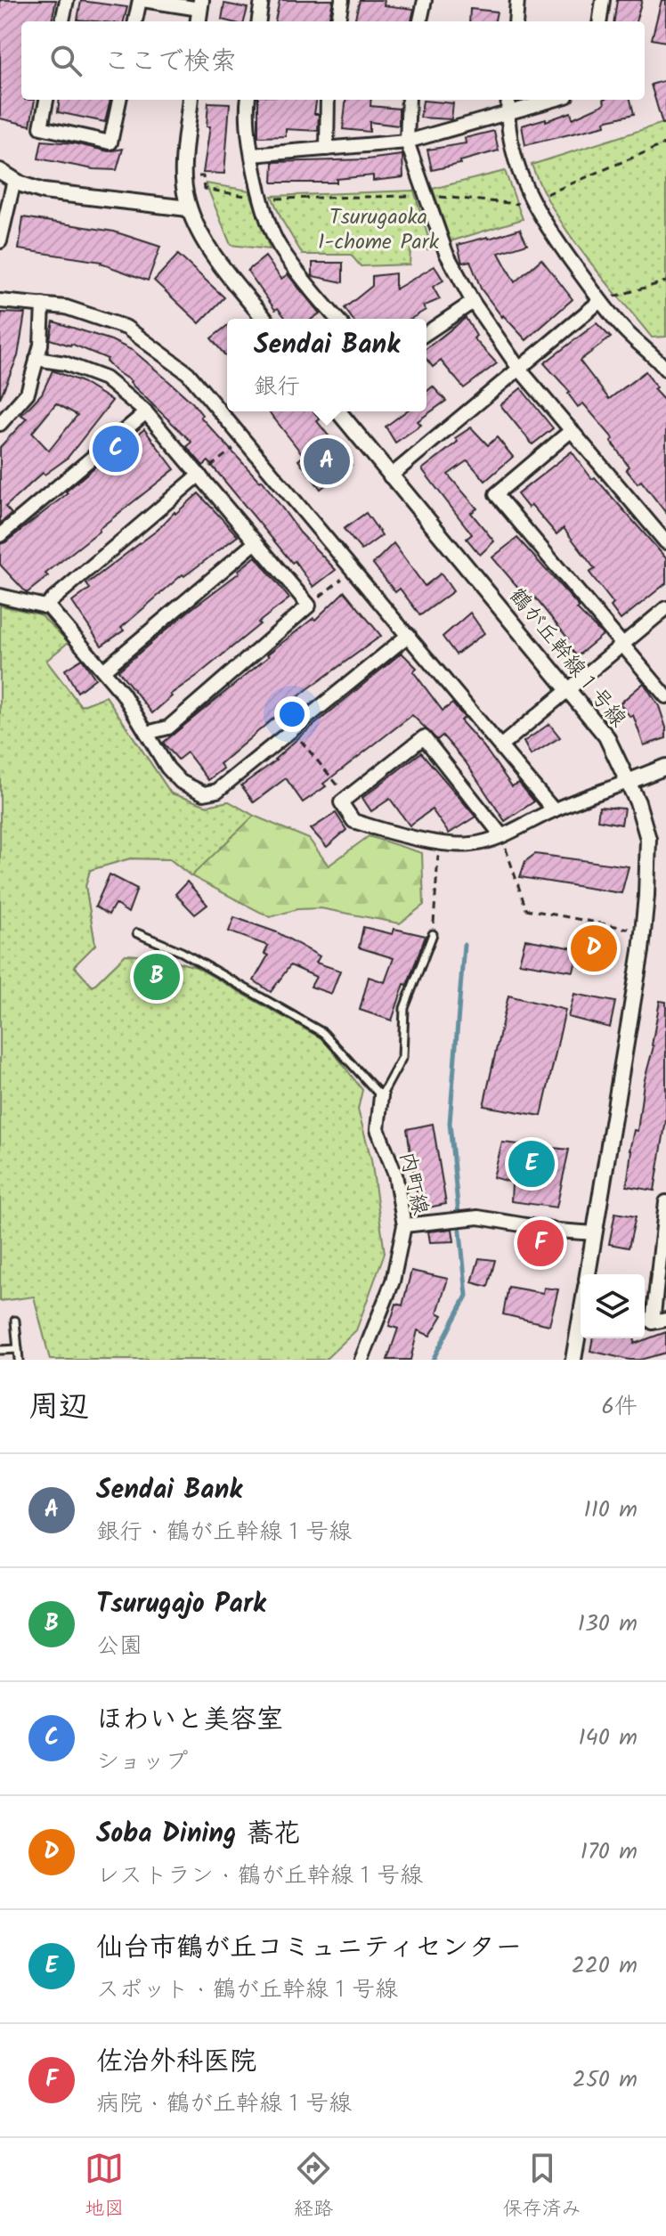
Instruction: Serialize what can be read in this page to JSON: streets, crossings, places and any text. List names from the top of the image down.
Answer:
{
  "streets": {
    "street": ["鶴が丘幹線１号線", "内町線"]
  },
  "parks": ["Tsurugaoka 1-chome Park"],
  "page": {
    "search": "ここで検索",
    "popup": ["Sendai Bank", "銀行"],
    "pins": [
      "C",
      "A",
      "D",
      "B",
      "E",
      "F"
    ],
    "heading": ["周辺", "6件"],
    "list": [
      {
        "mark": "A",
        "name": "Sendai Bank",
        "note": "銀行 · 鶴が丘幹線１号線",
        "value": "110 m"
      },
      {
        "mark": "B",
        "name": "Tsurugajo Park",
        "note": "公園",
        "value": "130 m"
      },
      {
        "mark": "C",
        "name": "ほわいと美容室",
        "note": "ショップ",
        "value": "140 m"
      },
      {
        "mark": "D",
        "name": "Soba Dining 蕎花",
        "note": "レストラン · 鶴が丘幹線１号線",
        "value": "170 m"
      },
      {
        "mark": "E",
        "name": "仙台市鶴が丘コミュニティセンター",
        "note": "スポット · 鶴が丘幹線１号線",
        "value": "220 m"
      },
      {
        "mark": "F",
        "name": "佐治外科医院",
        "note": "病院 · 鶴が丘幹線１号線",
        "value": "250 m"
      }
    ],
    "nav": ["地図", "経路", "保存済み"]
  }
}
